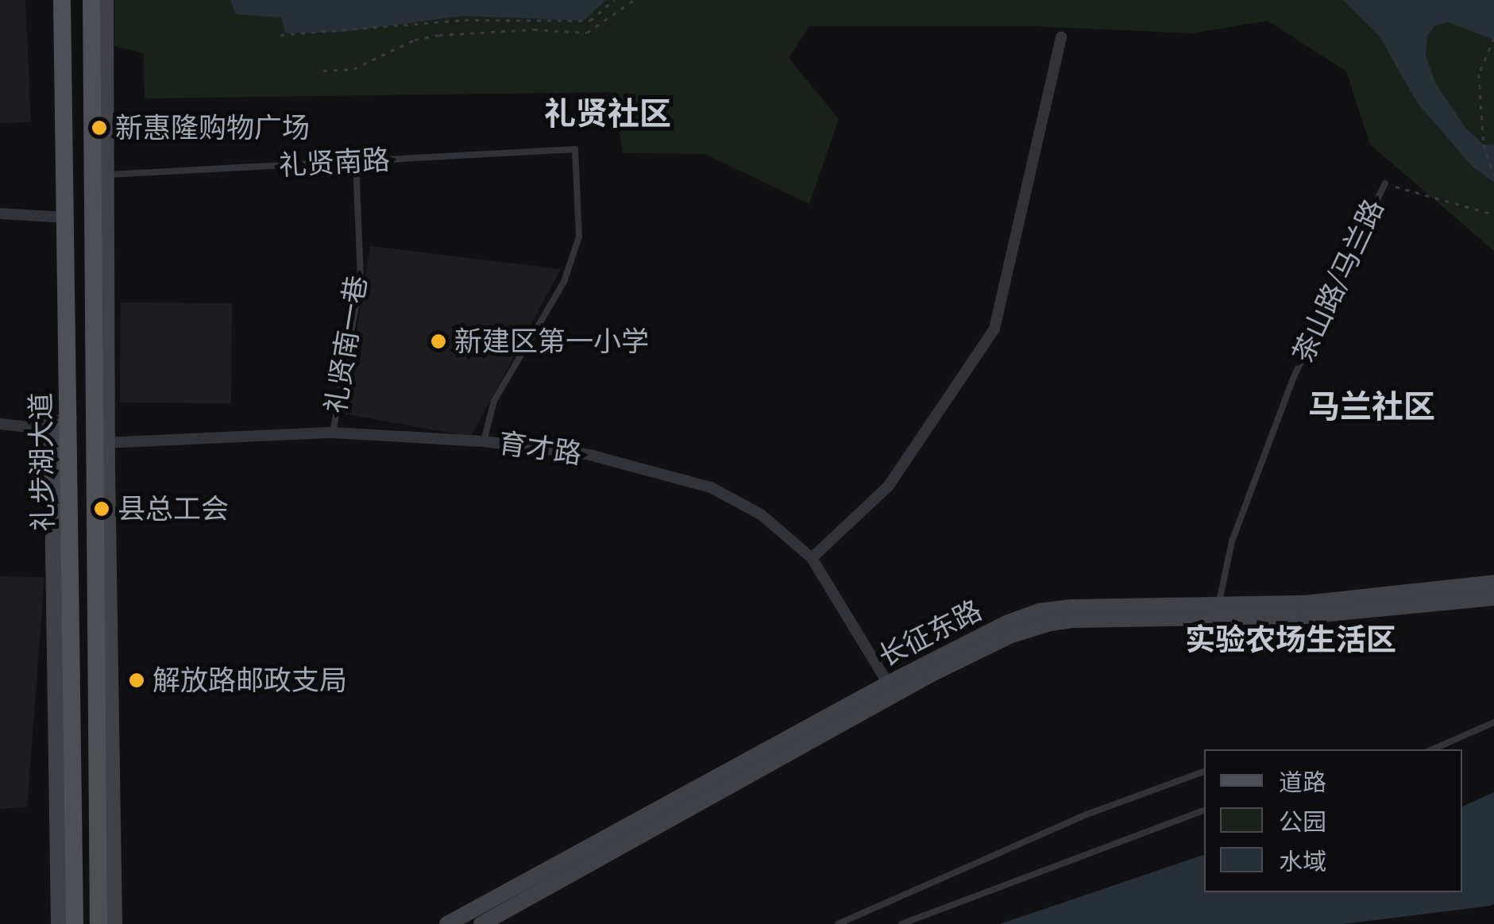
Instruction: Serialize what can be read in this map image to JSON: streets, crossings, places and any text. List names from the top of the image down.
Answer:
{
  "streets": {
    "main road": ["礼步湖大道", "长征东路"],
    "street": ["育才路"],
    "lane": ["礼贤南路", "茶山路/马兰路", "礼贤南一巷"]
  },
  "crossings": [
    ["礼贤南路", "礼贤南一巷"],
    ["礼贤南路", "育才路"],
    ["礼贤南路", "礼步湖大道"],
    ["茶山路/马兰路", "长征东路"],
    ["礼贤南一巷", "育才路"],
    ["育才路", "礼步湖大道"],
    ["育才路", "长征东路"]
  ],
  "districts": ["礼贤社区", "马兰社区", "实验农场生活区"],
  "places": [
    "新惠隆购物广场",
    "新建区第一小学",
    "县总工会",
    "解放路邮政支局"
  ],
  "legend": ["道路", "公园", "水域"]
}
